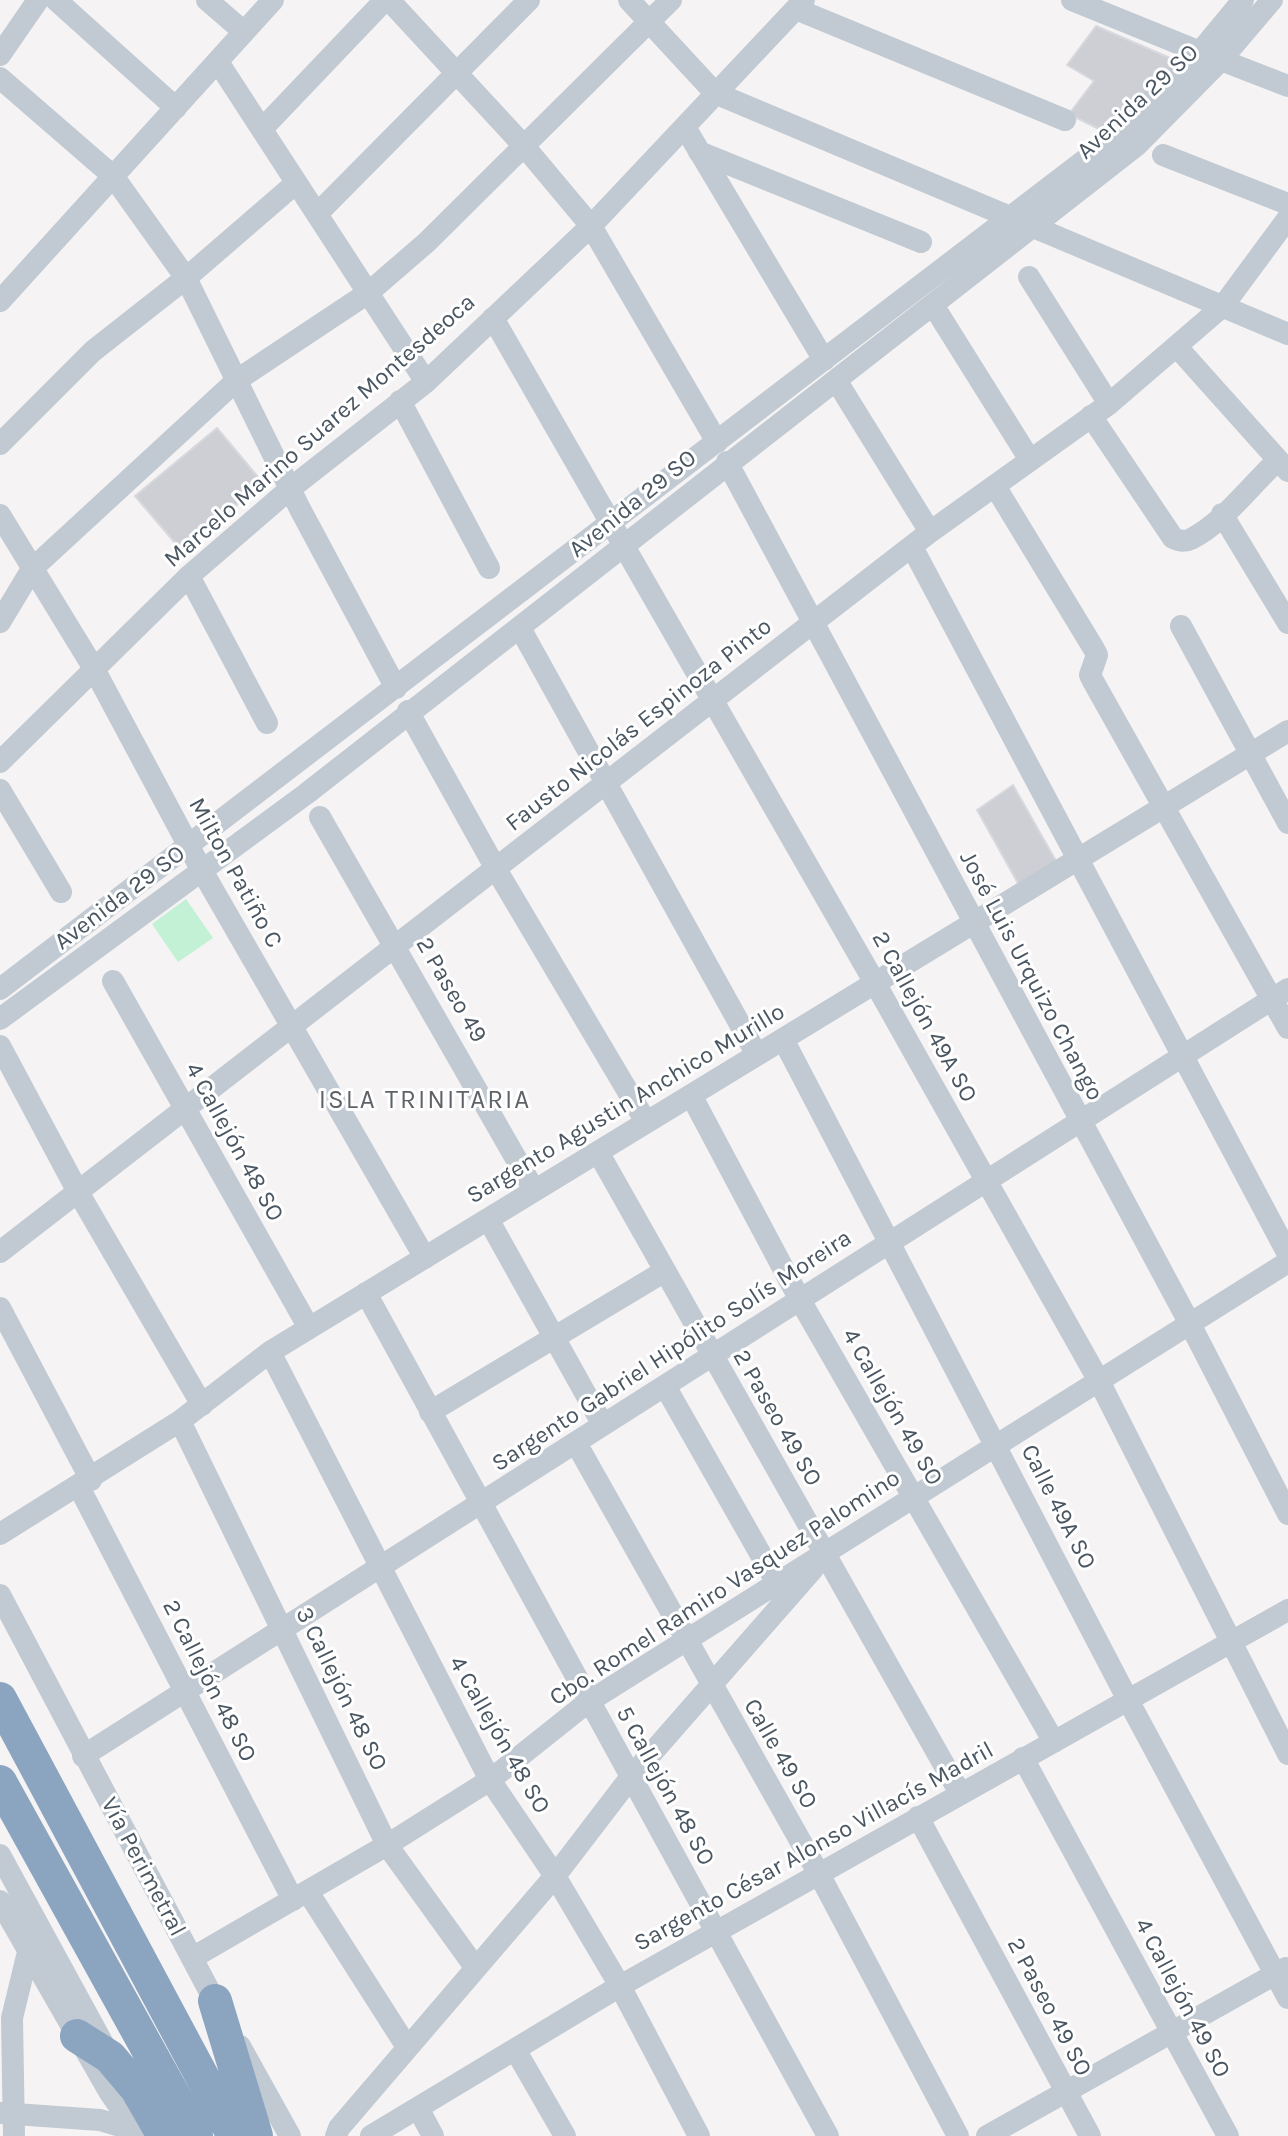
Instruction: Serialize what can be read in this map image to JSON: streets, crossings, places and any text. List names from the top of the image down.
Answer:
{
  "streets": {
    "highway": ["Vía Perimetral"],
    "street": [
      "Avenida 29 SO",
      "Marcelo Marino Suarez Montesdeoca",
      "Fausto Nicolás Espinoza Pinto",
      "Milton Patiño C",
      "José Luis Urquizo Chango",
      "2 Paseo 49",
      "2 Callejón 49A SO",
      "Sargento Agustin Anchico Murillo",
      "4 Callejón 48 SO",
      "Sargento Gabriel Hipólito Solís Moreira",
      "4 Callejón 49 SO",
      "2 Paseo 49 SO",
      "Calle 49A SO",
      "Cbo. Romel Ramiro Vasquez Palomino",
      "2 Callejón 48 SO",
      "3 Callejón 48 SO",
      "Calle 49 SO",
      "5 Callejón 48 SO",
      "Sargento César Alonso Villacís Madril"
    ]
  },
  "crossings": [
    ["Avenida 29 SO", "Milton Patiño C"],
    ["Avenida 29 SO", "José Luis Urquizo Chango"],
    ["Avenida 29 SO", "2 Callejón 49A SO"],
    ["Marcelo Marino Suarez Montesdeoca", "Milton Patiño C"],
    ["Marcelo Marino Suarez Montesdeoca", "José Luis Urquizo Chango"],
    ["Marcelo Marino Suarez Montesdeoca", "2 Callejón 49A SO"],
    ["Fausto Nicolás Espinoza Pinto", "Milton Patiño C"],
    ["Fausto Nicolás Espinoza Pinto", "José Luis Urquizo Chango"],
    ["Fausto Nicolás Espinoza Pinto", "2 Paseo 49"],
    ["Fausto Nicolás Espinoza Pinto", "2 Callejón 49A SO"],
    ["Fausto Nicolás Espinoza Pinto", "4 Callejón 48 SO"],
    ["Milton Patiño C", "Sargento Agustin Anchico Murillo"],
    ["José Luis Urquizo Chango", "Sargento Agustin Anchico Murillo"],
    ["José Luis Urquizo Chango", "Sargento Gabriel Hipólito Solís Moreira"],
    ["José Luis Urquizo Chango", "Cbo. Romel Ramiro Vasquez Palomino"],
    ["2 Paseo 49", "Sargento Agustin Anchico Murillo"],
    ["2 Callejón 49A SO", "Sargento Agustin Anchico Murillo"],
    ["2 Callejón 49A SO", "Sargento Gabriel Hipólito Solís Moreira"],
    ["2 Callejón 49A SO", "Cbo. Romel Ramiro Vasquez Palomino"],
    ["2 Callejón 49A SO", "Sargento César Alonso Villacís Madril"],
    ["Sargento Agustin Anchico Murillo", "4 Callejón 48 SO"],
    ["Sargento Agustin Anchico Murillo", "4 Callejón 49 SO"],
    ["Sargento Agustin Anchico Murillo", "2 Paseo 49 SO"],
    ["Sargento Agustin Anchico Murillo", "Calle 49A SO"],
    ["Sargento Agustin Anchico Murillo", "2 Callejón 48 SO"],
    ["Sargento Agustin Anchico Murillo", "3 Callejón 48 SO"],
    ["Sargento Agustin Anchico Murillo", "5 Callejón 48 SO"],
    ["4 Callejón 48 SO", "Sargento Gabriel Hipólito Solís Moreira"],
    ["4 Callejón 48 SO", "Cbo. Romel Ramiro Vasquez Palomino"],
    ["4 Callejón 48 SO", "Sargento César Alonso Villacís Madril"],
    ["Sargento Gabriel Hipólito Solís Moreira", "4 Callejón 49 SO"],
    ["Sargento Gabriel Hipólito Solís Moreira", "2 Paseo 49 SO"],
    ["Sargento Gabriel Hipólito Solís Moreira", "Calle 49A SO"],
    ["Sargento Gabriel Hipólito Solís Moreira", "2 Callejón 48 SO"],
    ["Sargento Gabriel Hipólito Solís Moreira", "3 Callejón 48 SO"],
    ["Sargento Gabriel Hipólito Solís Moreira", "Calle 49 SO"],
    ["Sargento Gabriel Hipólito Solís Moreira", "5 Callejón 48 SO"],
    ["Sargento Gabriel Hipólito Solís Moreira", "Vía Perimetral"],
    ["4 Callejón 49 SO", "Cbo. Romel Ramiro Vasquez Palomino"],
    ["4 Callejón 49 SO", "Sargento César Alonso Villacís Madril"],
    ["2 Paseo 49 SO", "Cbo. Romel Ramiro Vasquez Palomino"],
    ["2 Paseo 49 SO", "Sargento César Alonso Villacís Madril"],
    ["Calle 49A SO", "Cbo. Romel Ramiro Vasquez Palomino"],
    ["Calle 49A SO", "Sargento César Alonso Villacís Madril"],
    ["Cbo. Romel Ramiro Vasquez Palomino", "2 Callejón 48 SO"],
    ["Cbo. Romel Ramiro Vasquez Palomino", "3 Callejón 48 SO"],
    ["Cbo. Romel Ramiro Vasquez Palomino", "Calle 49 SO"],
    ["Cbo. Romel Ramiro Vasquez Palomino", "5 Callejón 48 SO"],
    ["Cbo. Romel Ramiro Vasquez Palomino", "Vía Perimetral"],
    ["Calle 49 SO", "Sargento César Alonso Villacís Madril"],
    ["5 Callejón 48 SO", "Sargento César Alonso Villacís Madril"]
  ],
  "districts": ["ISLA TRINITARIA"]
}
